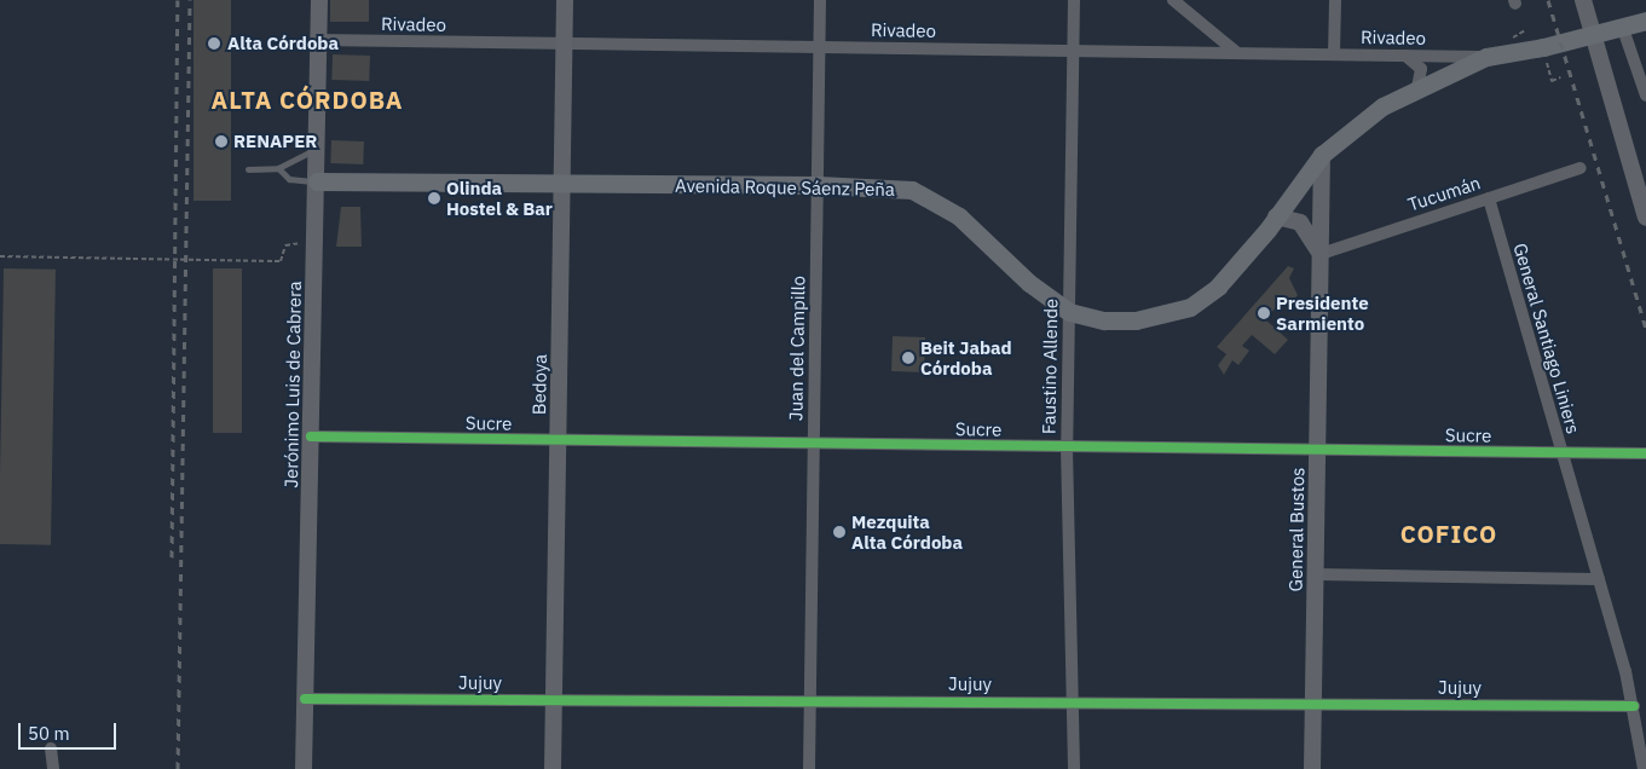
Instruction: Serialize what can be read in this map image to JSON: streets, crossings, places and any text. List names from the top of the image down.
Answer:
{
  "streets": {
    "main road": [
      "Avenida Roque Sáenz Peña",
      "Jerónimo Luis de Cabrera",
      "Bedoya",
      "General Bustos"
    ],
    "street": [
      "Rivadeo",
      "Tucumán",
      "General Santiago Liniers",
      "Juan del Campillo",
      "Faustino Allende",
      "Sucre",
      "Jujuy"
    ]
  },
  "crossings": [
    ["Rivadeo", "Avenida Roque Sáenz Peña"],
    ["Rivadeo", "Juan del Campillo"],
    ["Rivadeo", "Faustino Allende"],
    ["Rivadeo", "Jerónimo Luis de Cabrera"],
    ["Rivadeo", "Bedoya"],
    ["Avenida Roque Sáenz Peña", "Juan del Campillo"],
    ["Avenida Roque Sáenz Peña", "Faustino Allende"],
    ["Avenida Roque Sáenz Peña", "Jerónimo Luis de Cabrera"],
    ["Avenida Roque Sáenz Peña", "Bedoya"],
    ["Avenida Roque Sáenz Peña", "General Bustos"],
    ["Tucumán", "General Santiago Liniers"],
    ["Tucumán", "General Bustos"],
    ["General Santiago Liniers", "Sucre"],
    ["General Santiago Liniers", "Jujuy"],
    ["Juan del Campillo", "Sucre"],
    ["Juan del Campillo", "Jujuy"],
    ["Faustino Allende", "Sucre"],
    ["Faustino Allende", "Jujuy"],
    ["Jerónimo Luis de Cabrera", "Sucre"],
    ["Jerónimo Luis de Cabrera", "Jujuy"],
    ["Bedoya", "Sucre"],
    ["Bedoya", "Jujuy"],
    ["Sucre", "General Bustos"],
    ["General Bustos", "Jujuy"]
  ],
  "districts": ["ALTA CÓRDOBA", "COFICO"],
  "places": [
    "Alta Córdoba",
    "RENAPER",
    "Olinda Hostel & Bar",
    "Presidente Sarmiento",
    "Beit Jabad Córdoba",
    "Mezquita Alta Córdoba"
  ],
  "scale_bar": "50 m"
}
